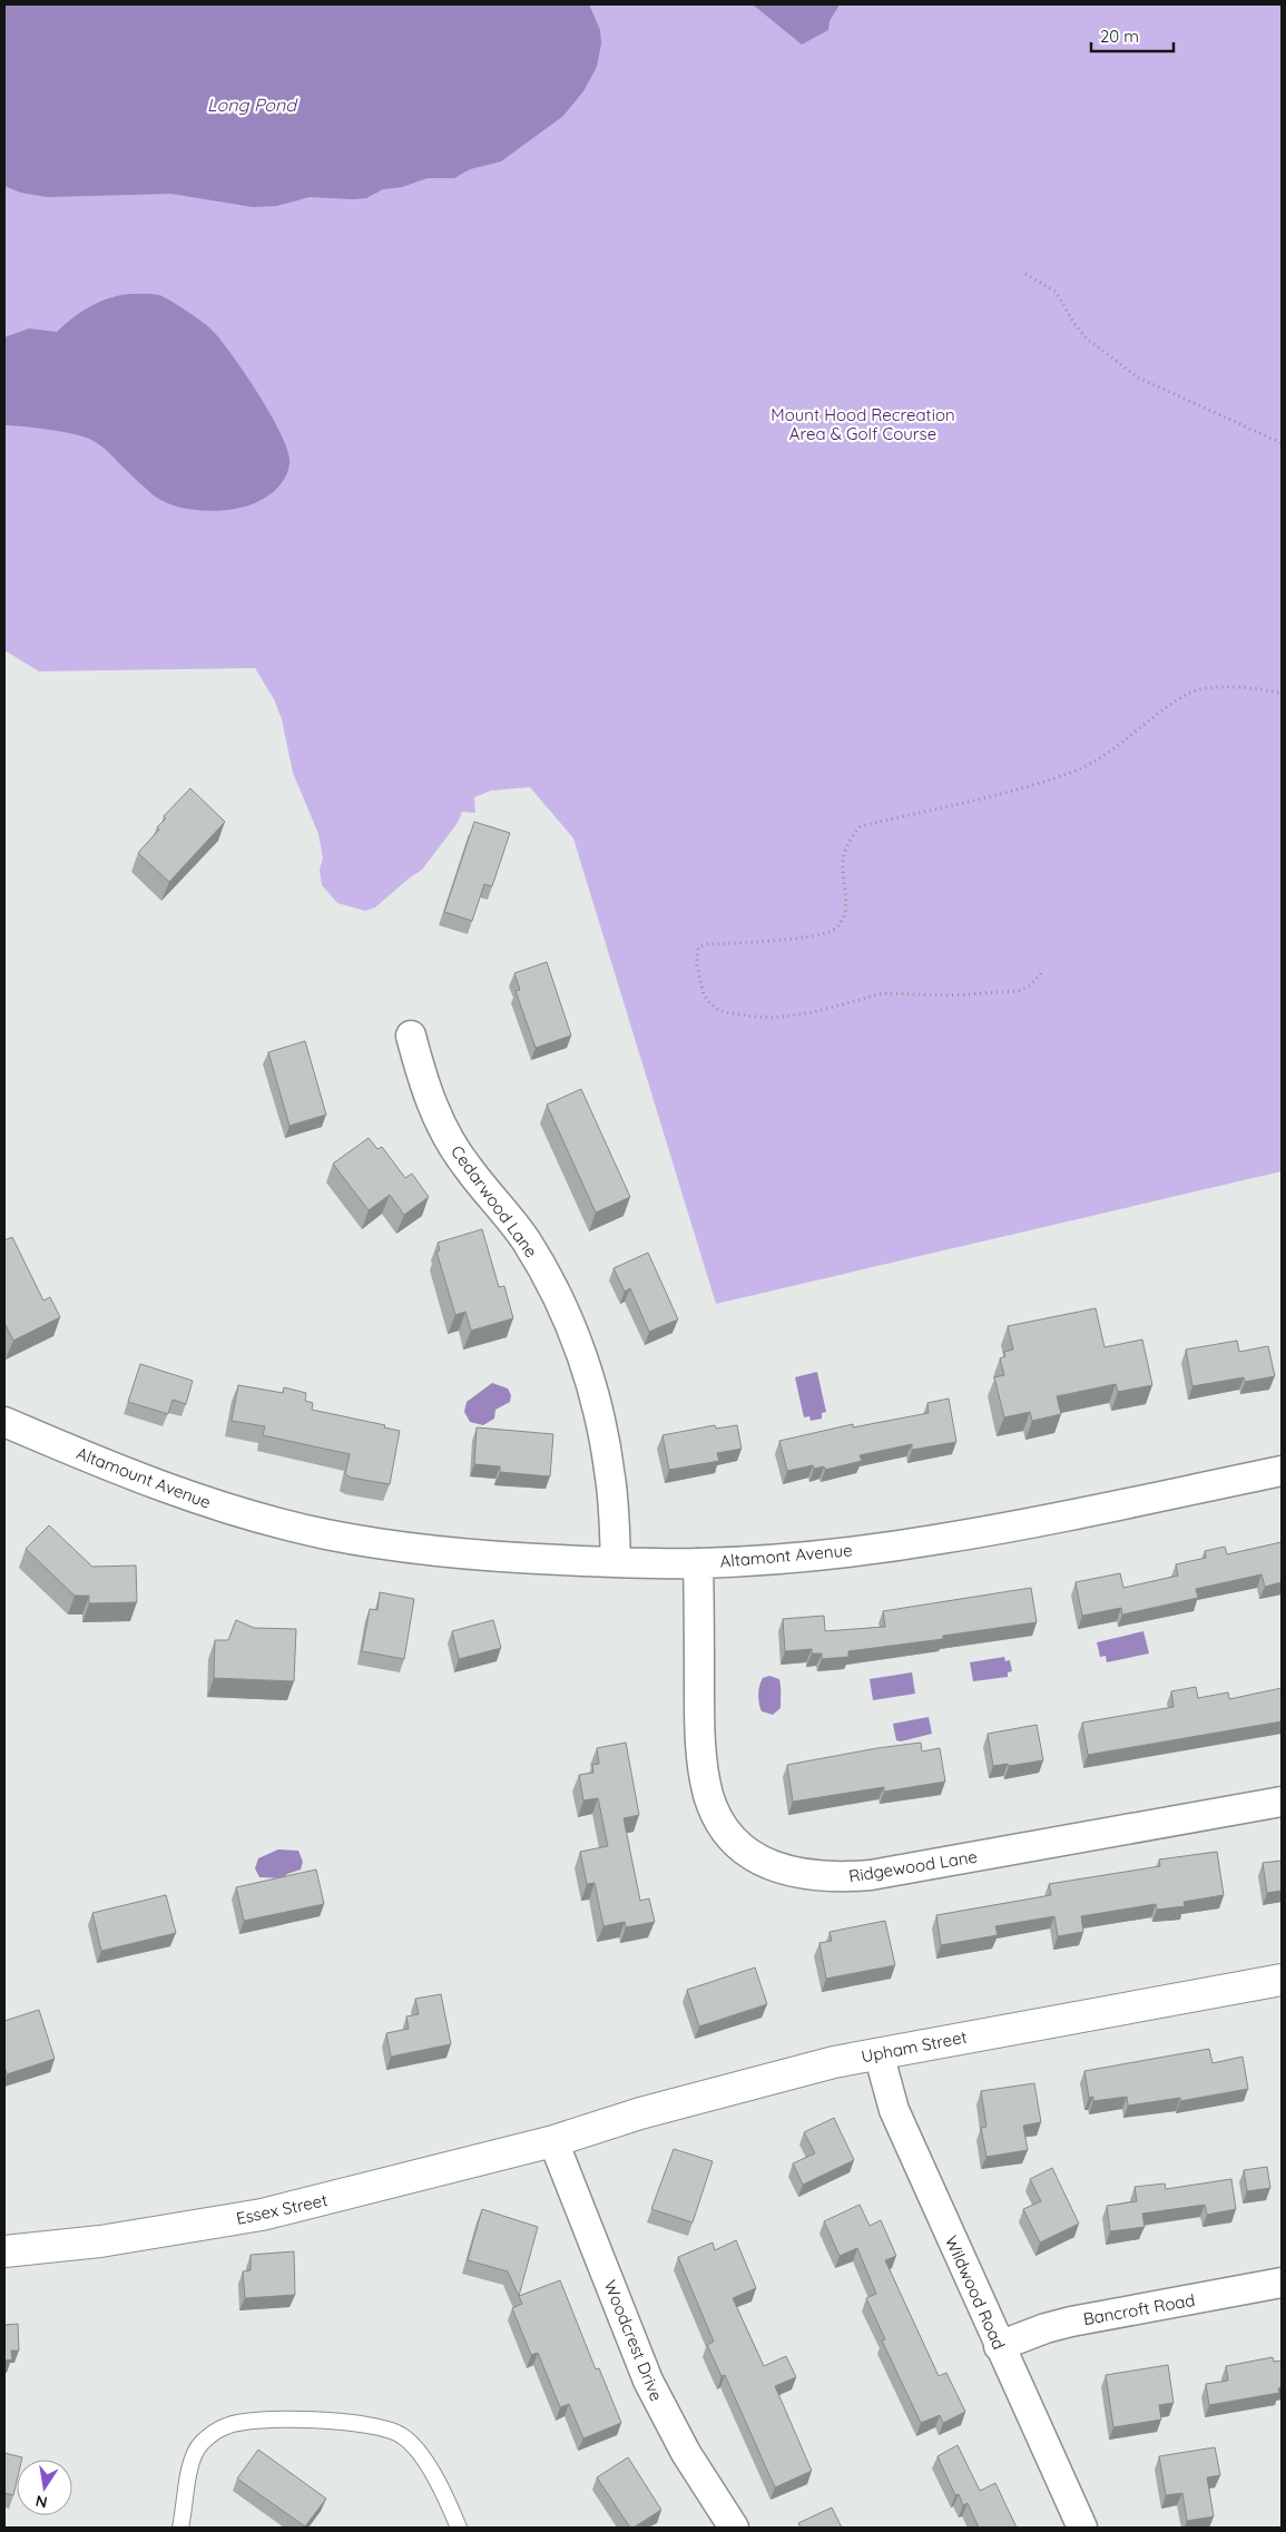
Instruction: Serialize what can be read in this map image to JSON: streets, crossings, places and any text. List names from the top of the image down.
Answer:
{
  "streets": {
    "main road": ["Upham Street", "Essex Street"],
    "street": [
      "Cedarwood Lane",
      "Altamount Avenue",
      "Altamont Avenue",
      "Ridgewood Lane",
      "Wildwood Road",
      "Bancroft Road",
      "Woodcrest Drive"
    ]
  },
  "crossings": [
    ["Cedarwood Lane", "Altamont Avenue"],
    ["Altamount Avenue", "Altamont Avenue"],
    ["Altamont Avenue", "Ridgewood Lane"],
    ["Upham Street", "Essex Street"],
    ["Upham Street", "Wildwood Road"],
    ["Upham Street", "Woodcrest Drive"],
    ["Essex Street", "Woodcrest Drive"],
    ["Wildwood Road", "Bancroft Road"]
  ],
  "water": ["Long Pond"],
  "parks": ["Mount Hood Recreation Area & Golf Course"],
  "scale_bar": "20 m",
  "north": "bottom"
}
